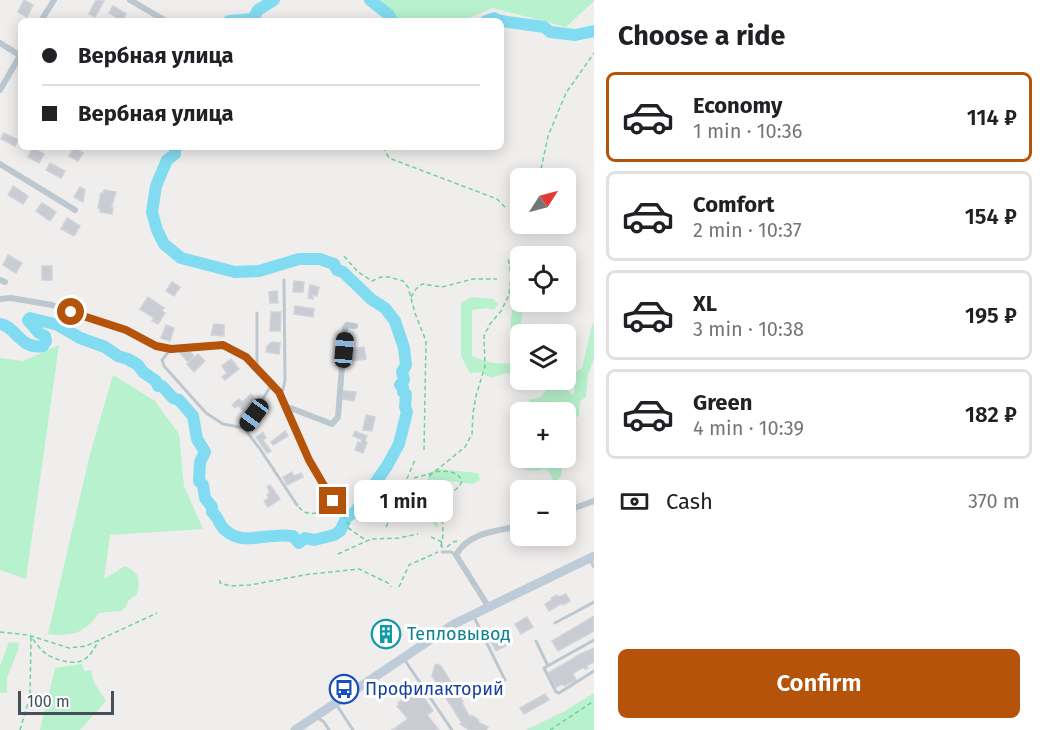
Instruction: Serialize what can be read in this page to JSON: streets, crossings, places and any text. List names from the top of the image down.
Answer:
{
  "places": {
    "building": ["Тепловывод"],
    "bus stop": ["Профилакторий"]
  },
  "scale_bar": "100 m",
  "north": "top right",
  "page": {
    "heading": "Choose a ride",
    "banner": ["Вербная улица", "Вербная улица"],
    "list": [
      {
        "name": "Economy",
        "note": "1 min · 10:36",
        "value": "114 ₽"
      },
      {
        "name": "Comfort",
        "note": "2 min · 10:37",
        "value": "154 ₽"
      },
      {
        "name": "XL",
        "note": "3 min · 10:38",
        "value": "195 ₽"
      },
      {
        "name": "Green",
        "note": "4 min · 10:39",
        "value": "182 ₽"
      }
    ],
    "map_buttons": ["+", "−"],
    "pay": ["Cash", "370 m"],
    "bubble": "1 min",
    "buttons": "Confirm",
    "scale": "100 m"
  }
}
